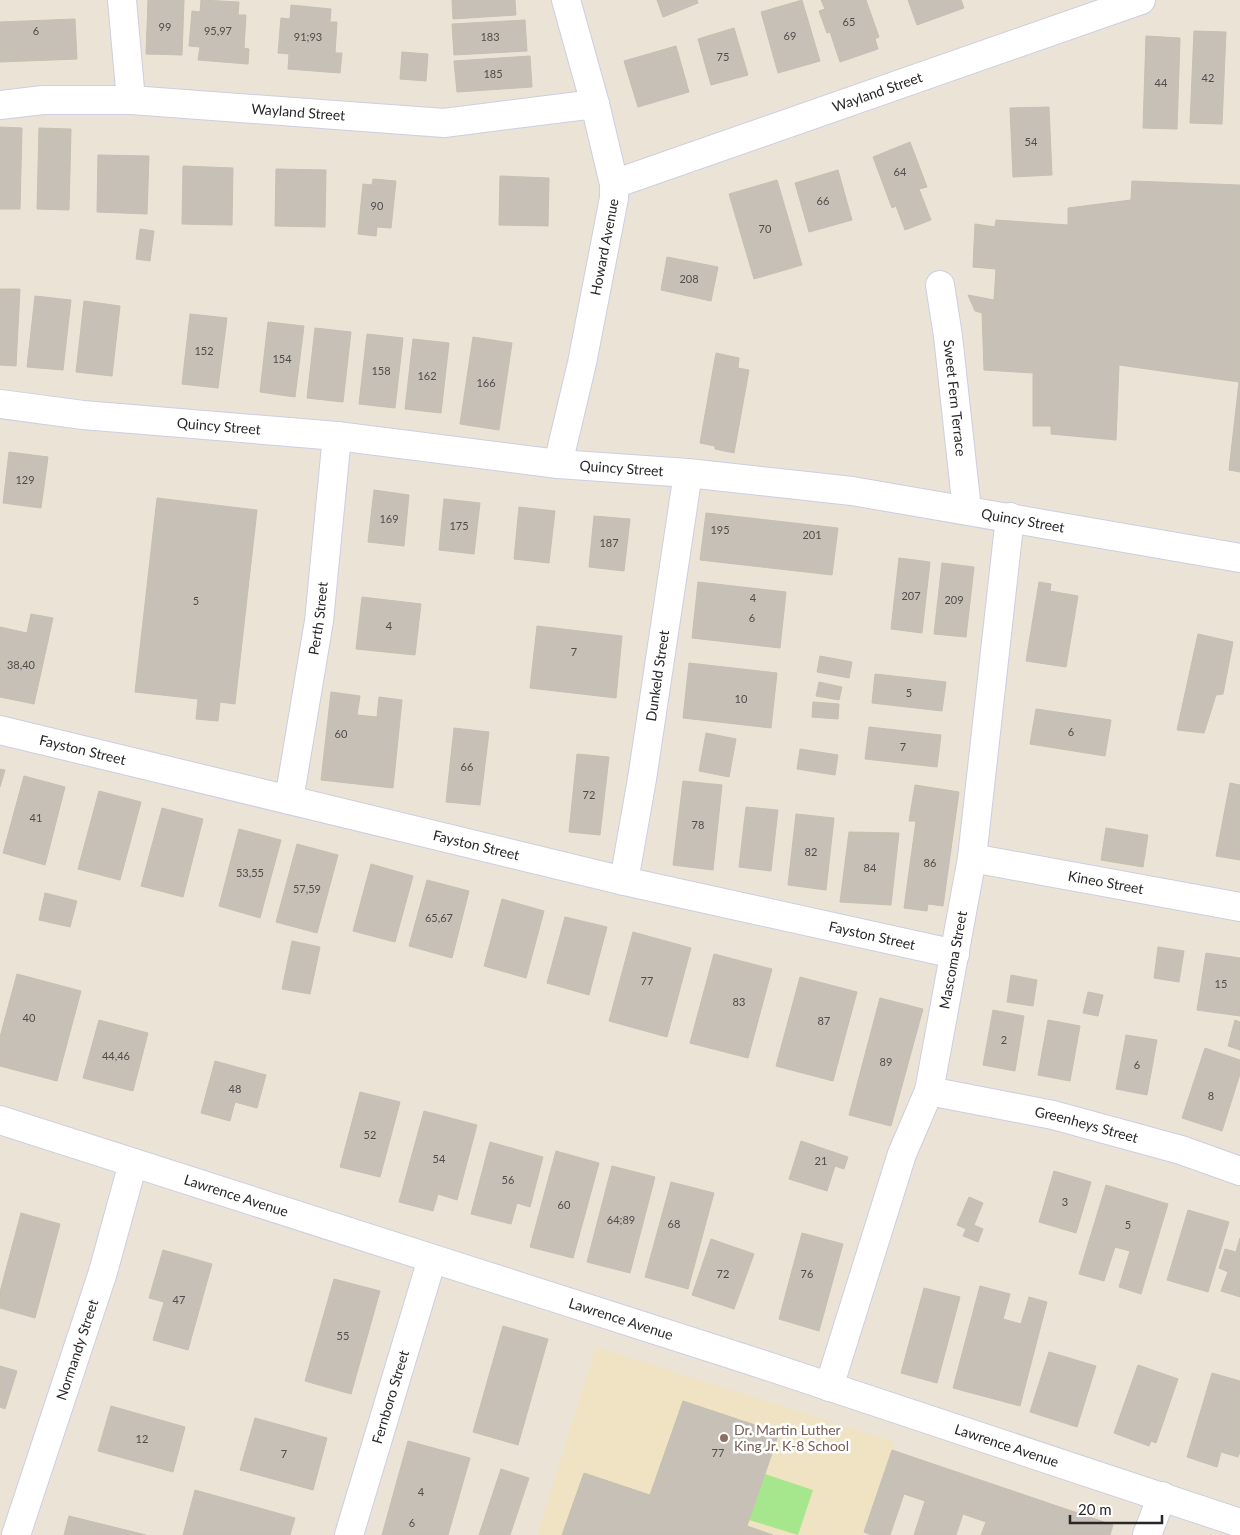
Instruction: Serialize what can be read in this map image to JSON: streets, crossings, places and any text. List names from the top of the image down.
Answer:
{
  "streets": {
    "street": [
      "Wayland Street",
      "Howard Avenue",
      "Sweet Fern Terrace",
      "Quincy Street",
      "Perth Street",
      "Dunkeld Street",
      "Fayston Street",
      "Kineo Street",
      "Mascoma Street",
      "Greenheys Street",
      "Lawrence Avenue",
      "Normandy Street",
      "Fernboro Street"
    ]
  },
  "crossings": [
    ["Wayland Street", "Howard Avenue"],
    ["Howard Avenue", "Quincy Street"],
    ["Sweet Fern Terrace", "Quincy Street"],
    ["Quincy Street", "Perth Street"],
    ["Quincy Street", "Dunkeld Street"],
    ["Quincy Street", "Mascoma Street"],
    ["Perth Street", "Fayston Street"],
    ["Dunkeld Street", "Fayston Street"],
    ["Fayston Street", "Mascoma Street"],
    ["Kineo Street", "Mascoma Street"],
    ["Mascoma Street", "Greenheys Street"],
    ["Mascoma Street", "Lawrence Avenue"],
    ["Lawrence Avenue", "Normandy Street"],
    ["Lawrence Avenue", "Fernboro Street"]
  ],
  "places": ["Dr. Martin Luther King Jr. K-8 School"],
  "house_numbers": [
    "65",
    "99",
    "6",
    "95,97",
    "69",
    "91;93",
    "183",
    "75",
    "185",
    "42",
    "44",
    "54",
    "64",
    "66",
    "90",
    "70",
    "208",
    "152",
    "154",
    "158",
    "162",
    "166",
    "129",
    "169",
    "175",
    "195",
    "201",
    "187",
    "207",
    "4",
    "209",
    "5",
    "6",
    "4",
    "7",
    "38,40",
    "5",
    "10",
    "6",
    "60",
    "7",
    "66",
    "72",
    "41",
    "78",
    "82",
    "86",
    "84",
    "53,55",
    "57,59",
    "65,67",
    "77",
    "15",
    "83",
    "40",
    "87",
    "2",
    "44,46",
    "89",
    "6",
    "48",
    "8",
    "52",
    "54",
    "21",
    "56",
    "3",
    "60",
    "64;89",
    "68",
    "5",
    "72",
    "76",
    "47",
    "55",
    "12",
    "77",
    "7",
    "4",
    "6"
  ],
  "scale_bar": "20 m"
}
